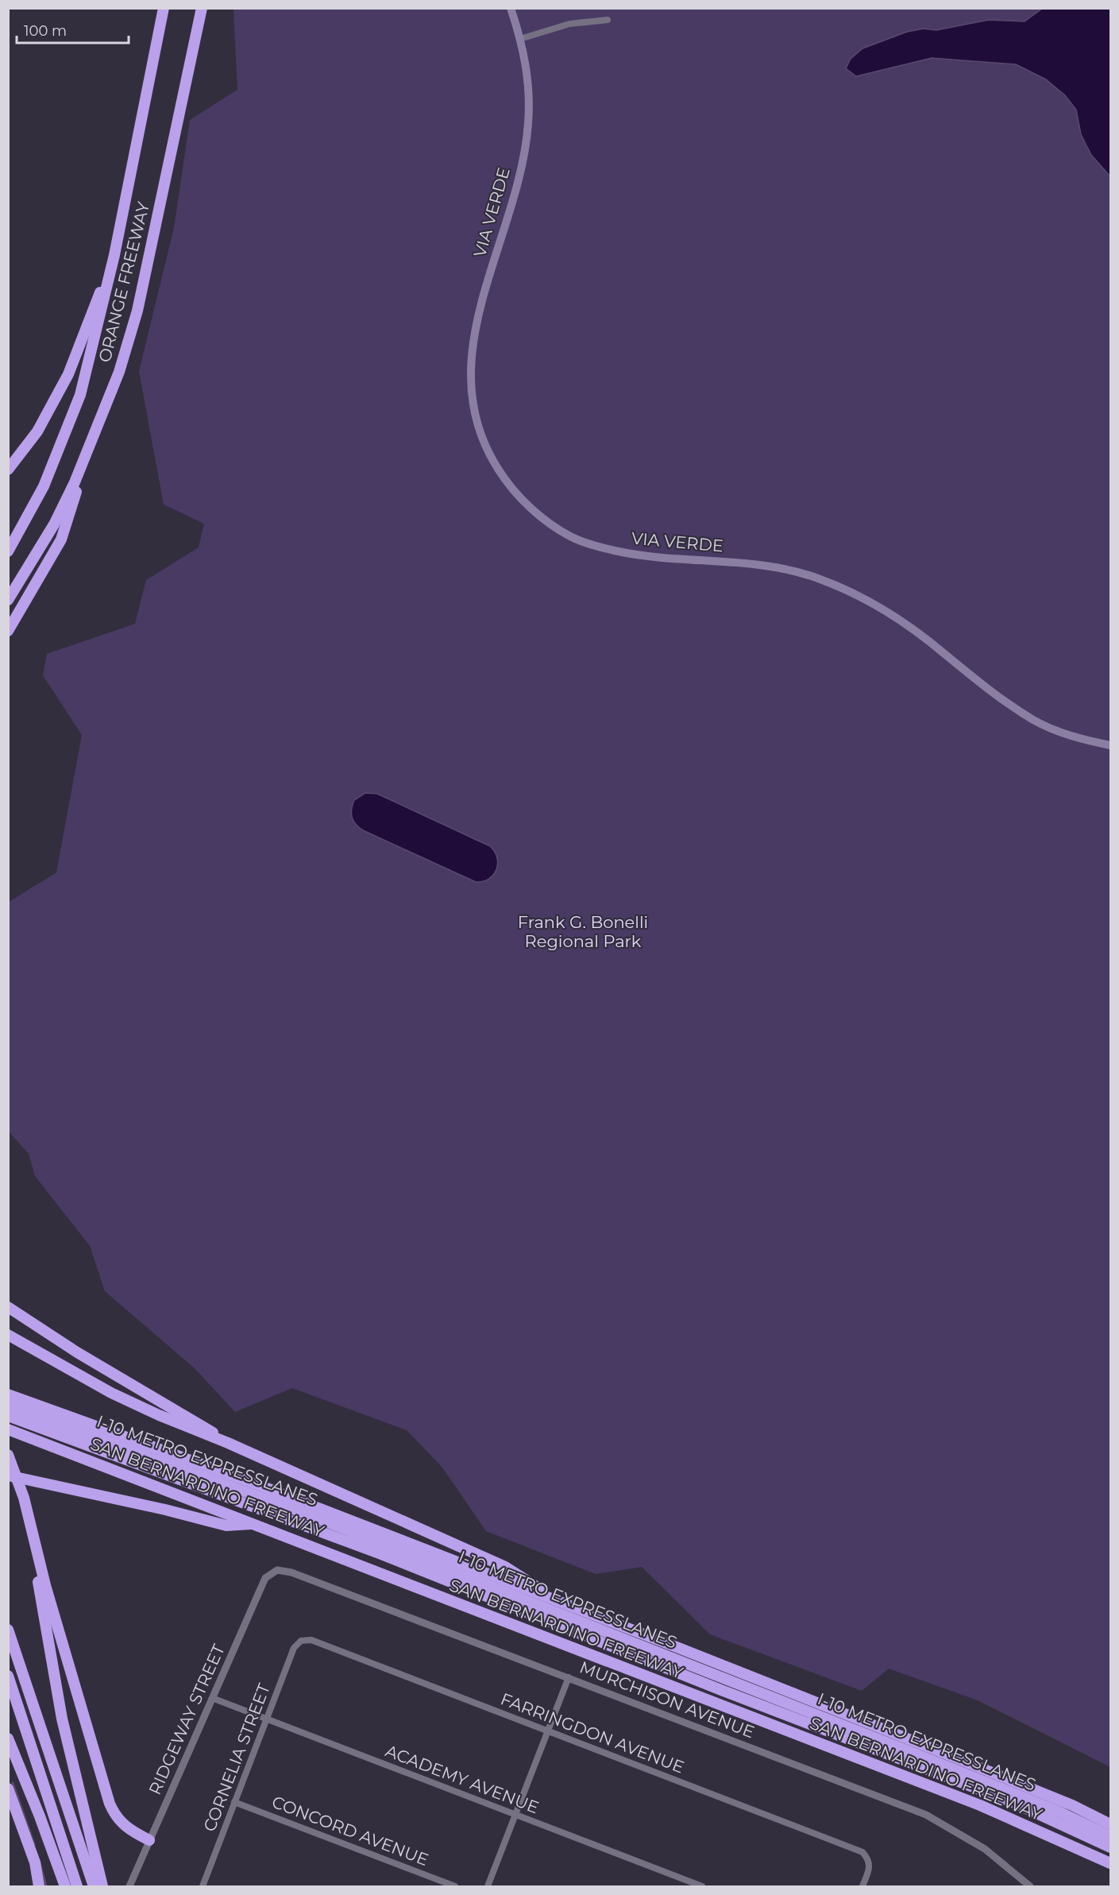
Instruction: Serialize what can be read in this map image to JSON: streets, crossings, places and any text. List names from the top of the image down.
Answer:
{
  "streets": {
    "highway": ["ORANGE FREEWAY", "I-10 METRO EXPRESSLANES", "SAN BERNARDINO FREEWAY"],
    "main road": ["VIA VERDE"],
    "street": [
      "MURCHISON AVENUE",
      "RIDGEWAY STREET",
      "FARRINGDON AVENUE",
      "CORNELIA STREET",
      "ACADEMY AVENUE",
      "CONCORD AVENUE"
    ]
  },
  "crossings": [
    ["MURCHISON AVENUE", "RIDGEWAY STREET"],
    ["RIDGEWAY STREET", "ACADEMY AVENUE"],
    ["FARRINGDON AVENUE", "CORNELIA STREET"],
    ["CORNELIA STREET", "ACADEMY AVENUE"],
    ["CORNELIA STREET", "CONCORD AVENUE"]
  ],
  "parks": ["Frank G. Bonelli Regional Park"],
  "scale_bar": "100 m"
}
